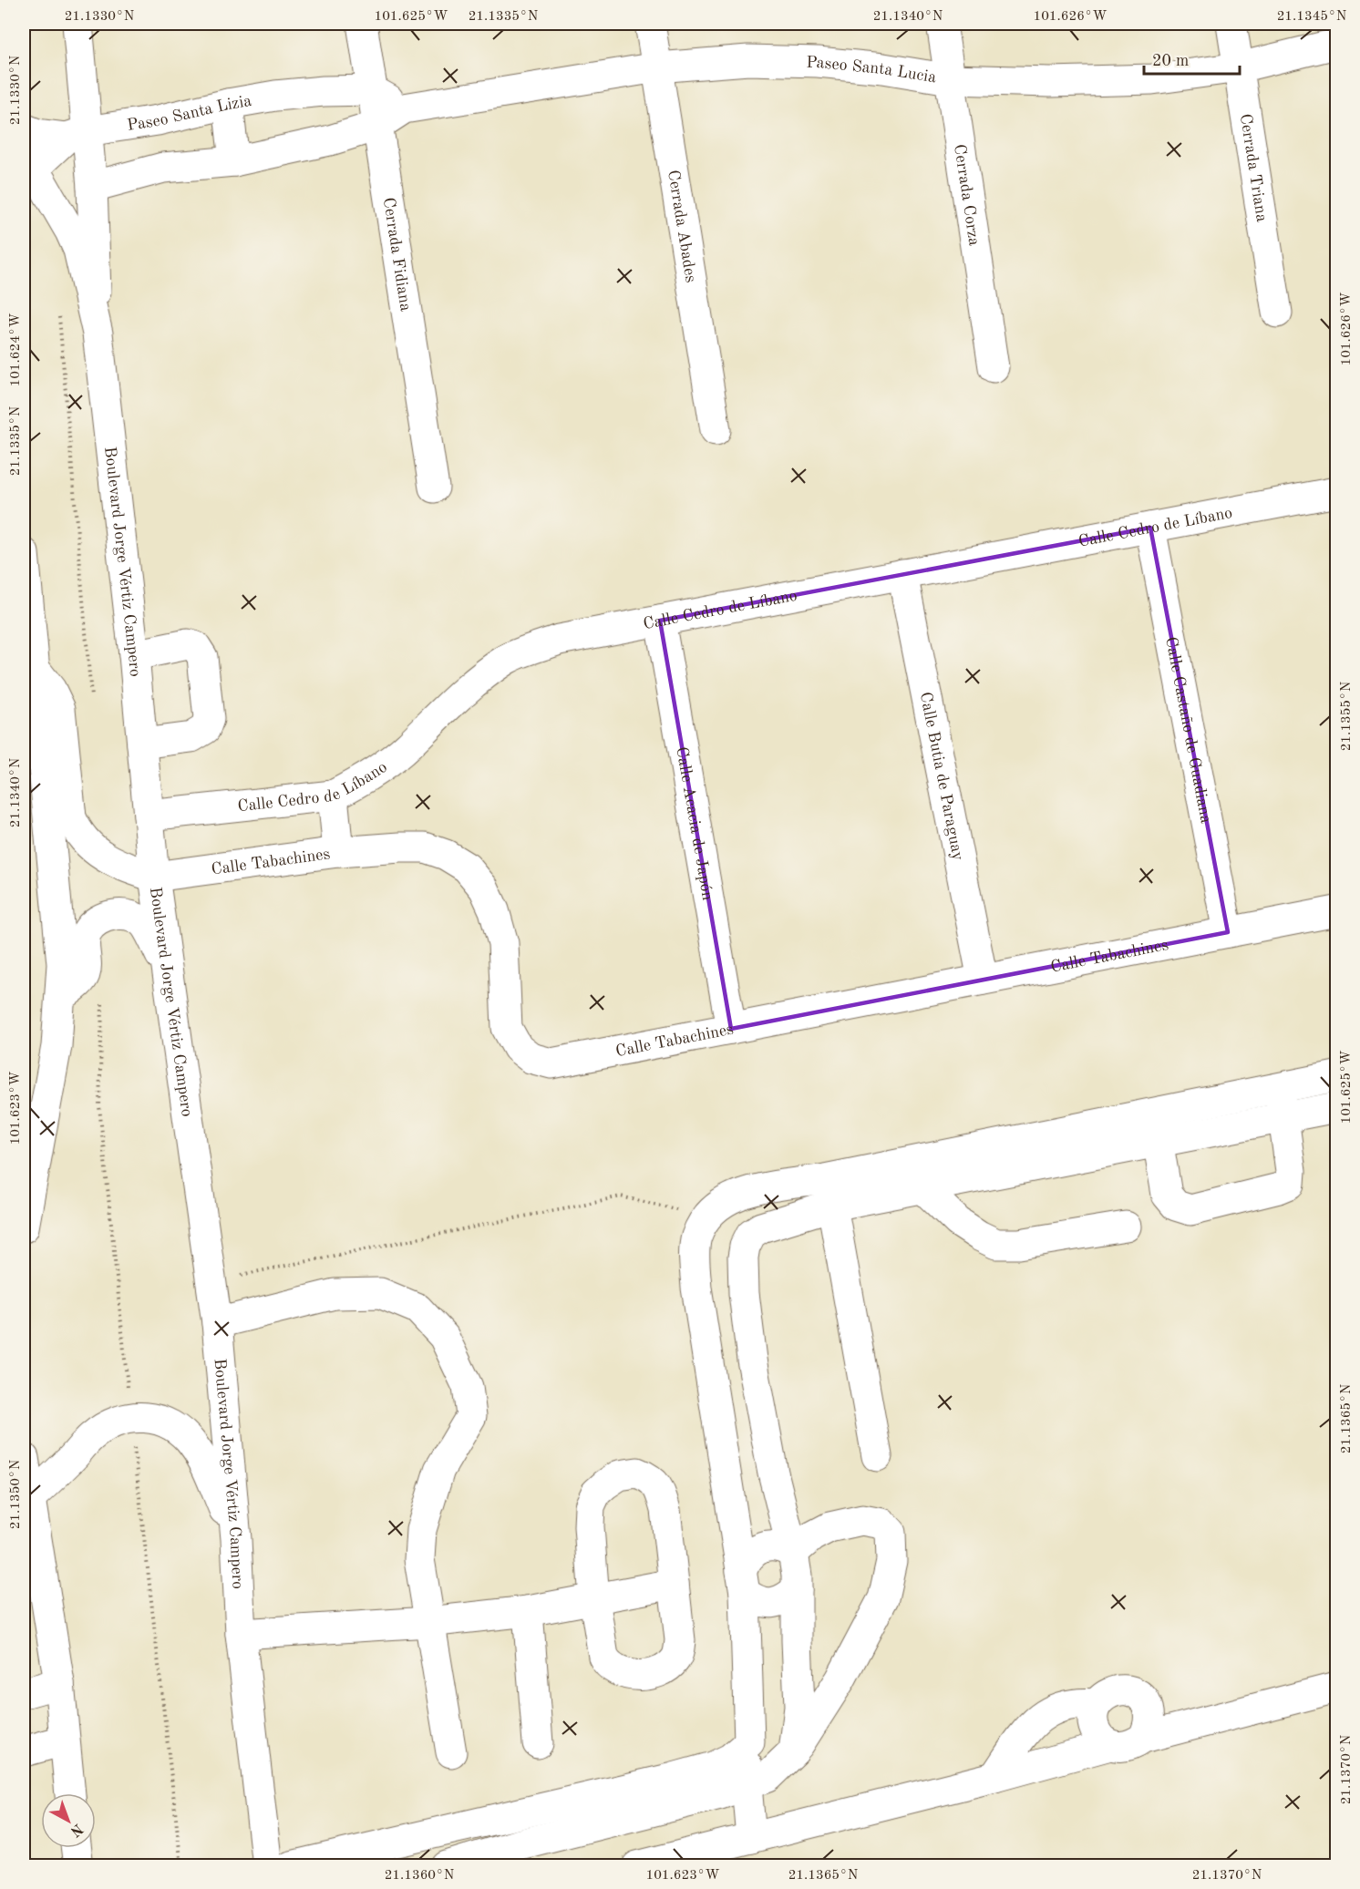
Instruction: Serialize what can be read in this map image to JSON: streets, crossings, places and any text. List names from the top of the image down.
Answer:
{
  "streets": {
    "street": [
      "Paseo Santa Lucia",
      "Paseo Santa Lizia",
      "Cerrada Triana",
      "Cerrada Corza",
      "Cerrada Abades",
      "Cerrada Fidiana",
      "Calle Cedro de Líbano",
      "Boulevard Jorge Vértiz Campero",
      "Calle Castaño de Guadiana",
      "Calle Butia de Paraguay",
      "Calle Acacia de Japón",
      "Calle Tabachines"
    ]
  },
  "crossings": [
    ["Paseo Santa Lucia", "Cerrada Triana"],
    ["Paseo Santa Lucia", "Cerrada Corza"],
    ["Paseo Santa Lucia", "Cerrada Abades"],
    ["Paseo Santa Lucia", "Cerrada Fidiana"],
    ["Paseo Santa Lizia", "Cerrada Fidiana"],
    ["Calle Cedro de Líbano", "Boulevard Jorge Vértiz Campero"],
    ["Calle Cedro de Líbano", "Calle Castaño de Guadiana"],
    ["Calle Cedro de Líbano", "Calle Butia de Paraguay"],
    ["Calle Cedro de Líbano", "Calle Acacia de Japón"],
    ["Boulevard Jorge Vértiz Campero", "Calle Tabachines"],
    ["Calle Castaño de Guadiana", "Calle Tabachines"],
    ["Calle Butia de Paraguay", "Calle Tabachines"],
    ["Calle Acacia de Japón", "Calle Tabachines"]
  ],
  "scale_bar": "20 m",
  "north": "bottom right",
  "coordinates": [
    "21.1330°N",
    "101.625°W",
    "21.1335°N",
    "21.1340°N",
    "101.626°W",
    "21.1345°N",
    "101.624°W",
    "21.1355°N",
    "101.623°W",
    "21.1365°N",
    "21.1350°N",
    "21.1370°N",
    "21.1360°N"
  ]
}
